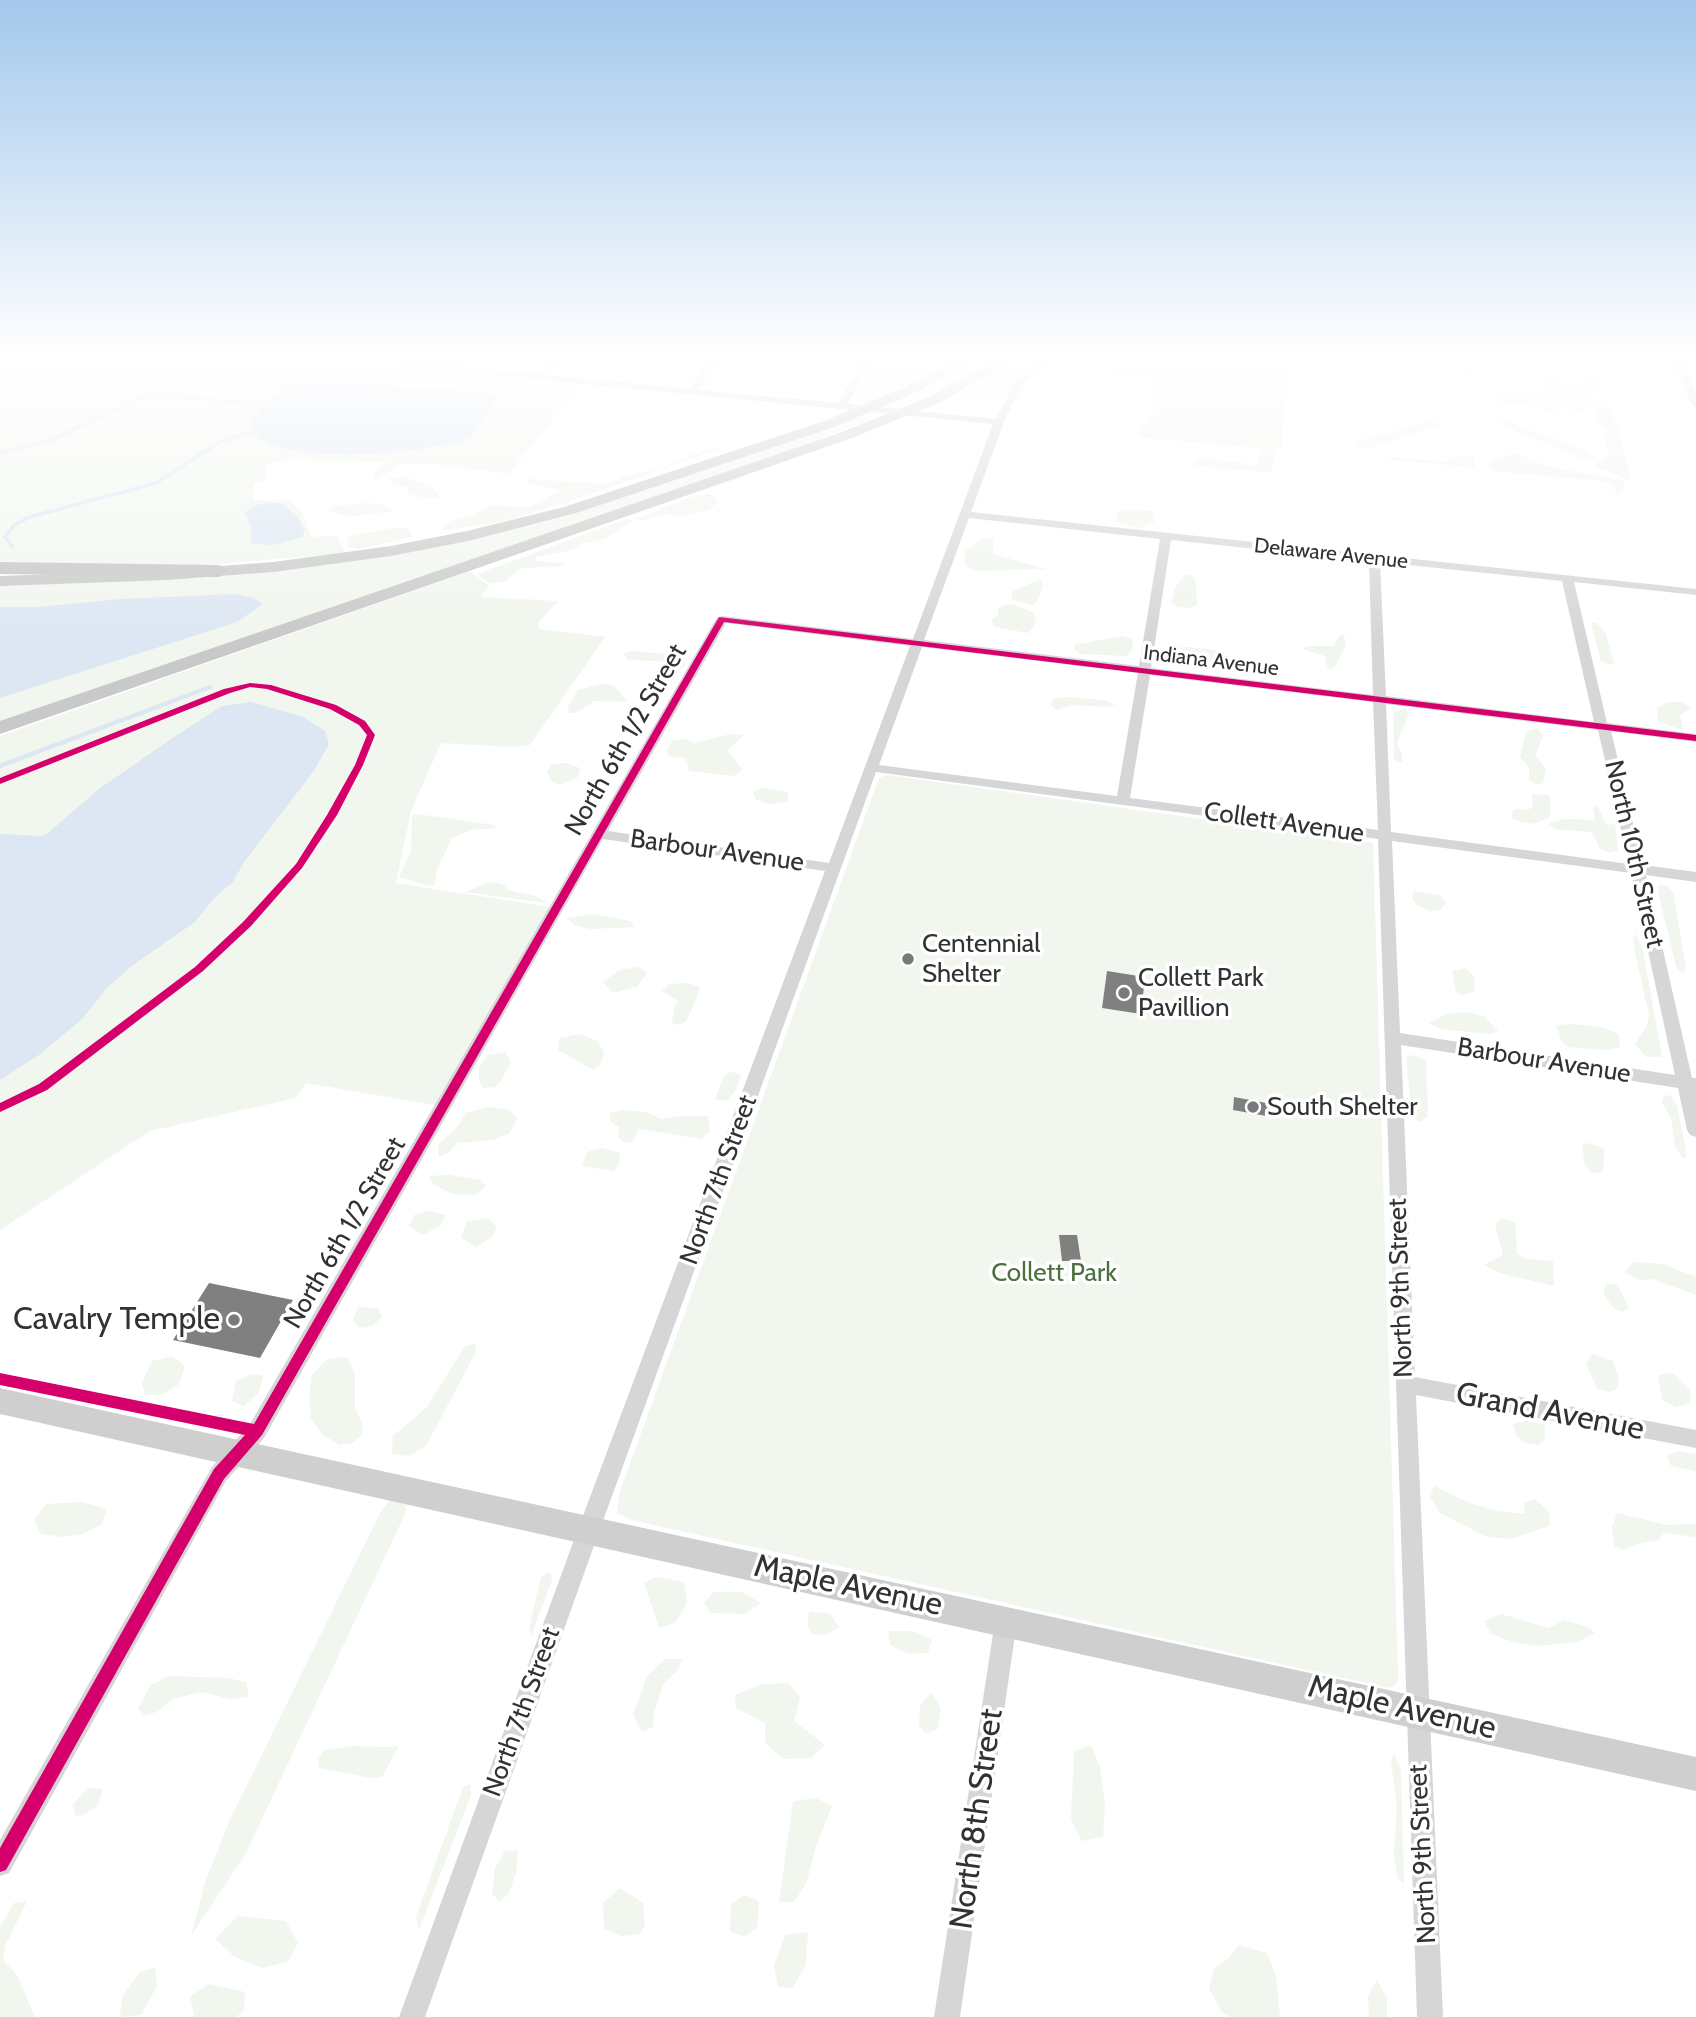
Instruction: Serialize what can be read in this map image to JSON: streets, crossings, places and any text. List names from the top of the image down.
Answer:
{
  "streets": {
    "main road": ["Maple Avenue"],
    "street": [
      "Delaware Avenue",
      "Indiana Avenue",
      "North 6th 1/2 Street",
      "Collett Avenue",
      "Barbour Avenue",
      "North 10th Street",
      "North 7th Street",
      "North 9th Street",
      "Grand Avenue",
      "North 8th Street"
    ]
  },
  "crossings": [
    ["Delaware Avenue", "North 10th Street"],
    ["Delaware Avenue", "North 7th Street"],
    ["Delaware Avenue", "North 9th Street"],
    ["Indiana Avenue", "North 6th 1/2 Street"],
    ["Indiana Avenue", "North 10th Street"],
    ["Indiana Avenue", "North 7th Street"],
    ["Indiana Avenue", "North 9th Street"],
    ["North 6th 1/2 Street", "Barbour Avenue"],
    ["North 6th 1/2 Street", "Maple Avenue"],
    ["Collett Avenue", "North 10th Street"],
    ["Collett Avenue", "North 7th Street"],
    ["Collett Avenue", "North 9th Street"],
    ["Barbour Avenue", "North 10th Street"],
    ["Barbour Avenue", "North 7th Street"],
    ["Barbour Avenue", "North 9th Street"],
    ["North 7th Street", "Maple Avenue"],
    ["North 9th Street", "Grand Avenue"],
    ["North 9th Street", "Maple Avenue"],
    ["Maple Avenue", "North 8th Street"]
  ],
  "parks": ["Collett Park"],
  "places": [
    "Centennial Shelter",
    "Collett Park Pavillion",
    "South Shelter",
    "Cavalry Temple"
  ]
}
